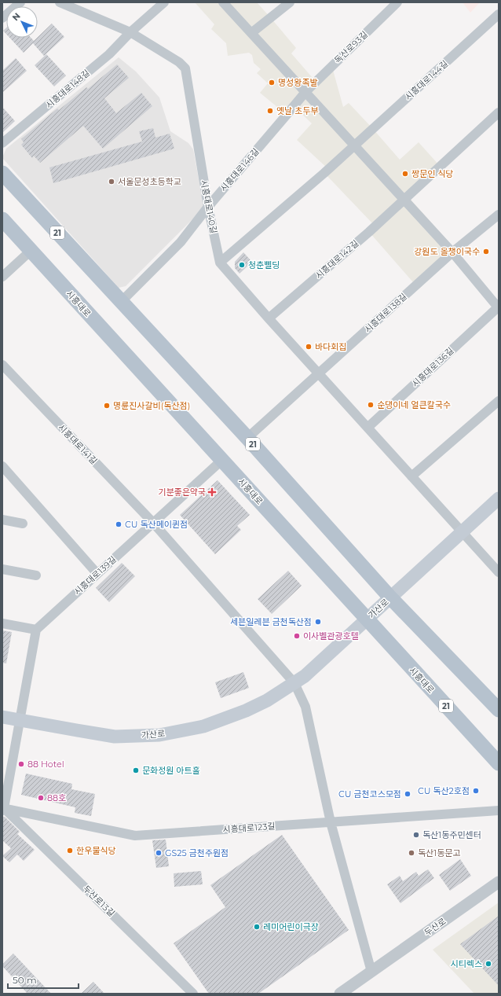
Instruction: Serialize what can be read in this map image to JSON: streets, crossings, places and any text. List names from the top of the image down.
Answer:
{
  "streets": {
    "main road": ["21", "시흥대로", "가산로"],
    "street": [
      "독산로93길",
      "시흥대로144길",
      "시흥대로148길",
      "시흥대로146길",
      "시흥대로140길",
      "시흥대로142길",
      "시흥대로138길",
      "시흥대로136길",
      "시흥대로141길",
      "시흥대로139길",
      "시흥대로123길",
      "두산로13길",
      "두산로"
    ]
  },
  "crossings": [
    ["독산로93길", "시흥대로146길"],
    ["시흥대로144길", "시흥대로140길"],
    ["시흥대로148길", "시흥대로140길"],
    ["시흥대로146길", "시흥대로140길"],
    ["시흥대로146길", "21"],
    ["시흥대로140길", "시흥대로142길"],
    ["시흥대로140길", "시흥대로138길"],
    ["21", "시흥대로138길"],
    ["21", "가산로"],
    ["시흥대로", "시흥대로139길"],
    ["시흥대로", "가산로"],
    ["시흥대로138길", "시흥대로136길"],
    ["시흥대로141길", "시흥대로139길"],
    ["시흥대로123길", "두산로13길"]
  ],
  "places": {
    "other": [
      "명성왕족발",
      "옛날 초두부",
      "짱문인 식당",
      "서울문성초등학교",
      "강원도 올챙이국수",
      "청춘삘딩",
      "바다회집",
      "순댕이네 얼큰칼국수",
      "명륜진사갈비(독산점)",
      "CU 독산메이퀸점",
      "세븐일레븐 금천독산점",
      "이사벨관광호텔",
      "88 Hotel",
      "문화정원 아트홀",
      "CU 독산2호점",
      "CU 금천코스모점",
      "88호",
      "독산1동주민센터",
      "한우물식당",
      "GS25 금천주원점",
      "독산1동문고",
      "레미어린이극장",
      "시티렉스"
    ],
    "health": ["기분좋은약국"]
  },
  "scale_bar": "50 m",
  "north": "top left"
}
